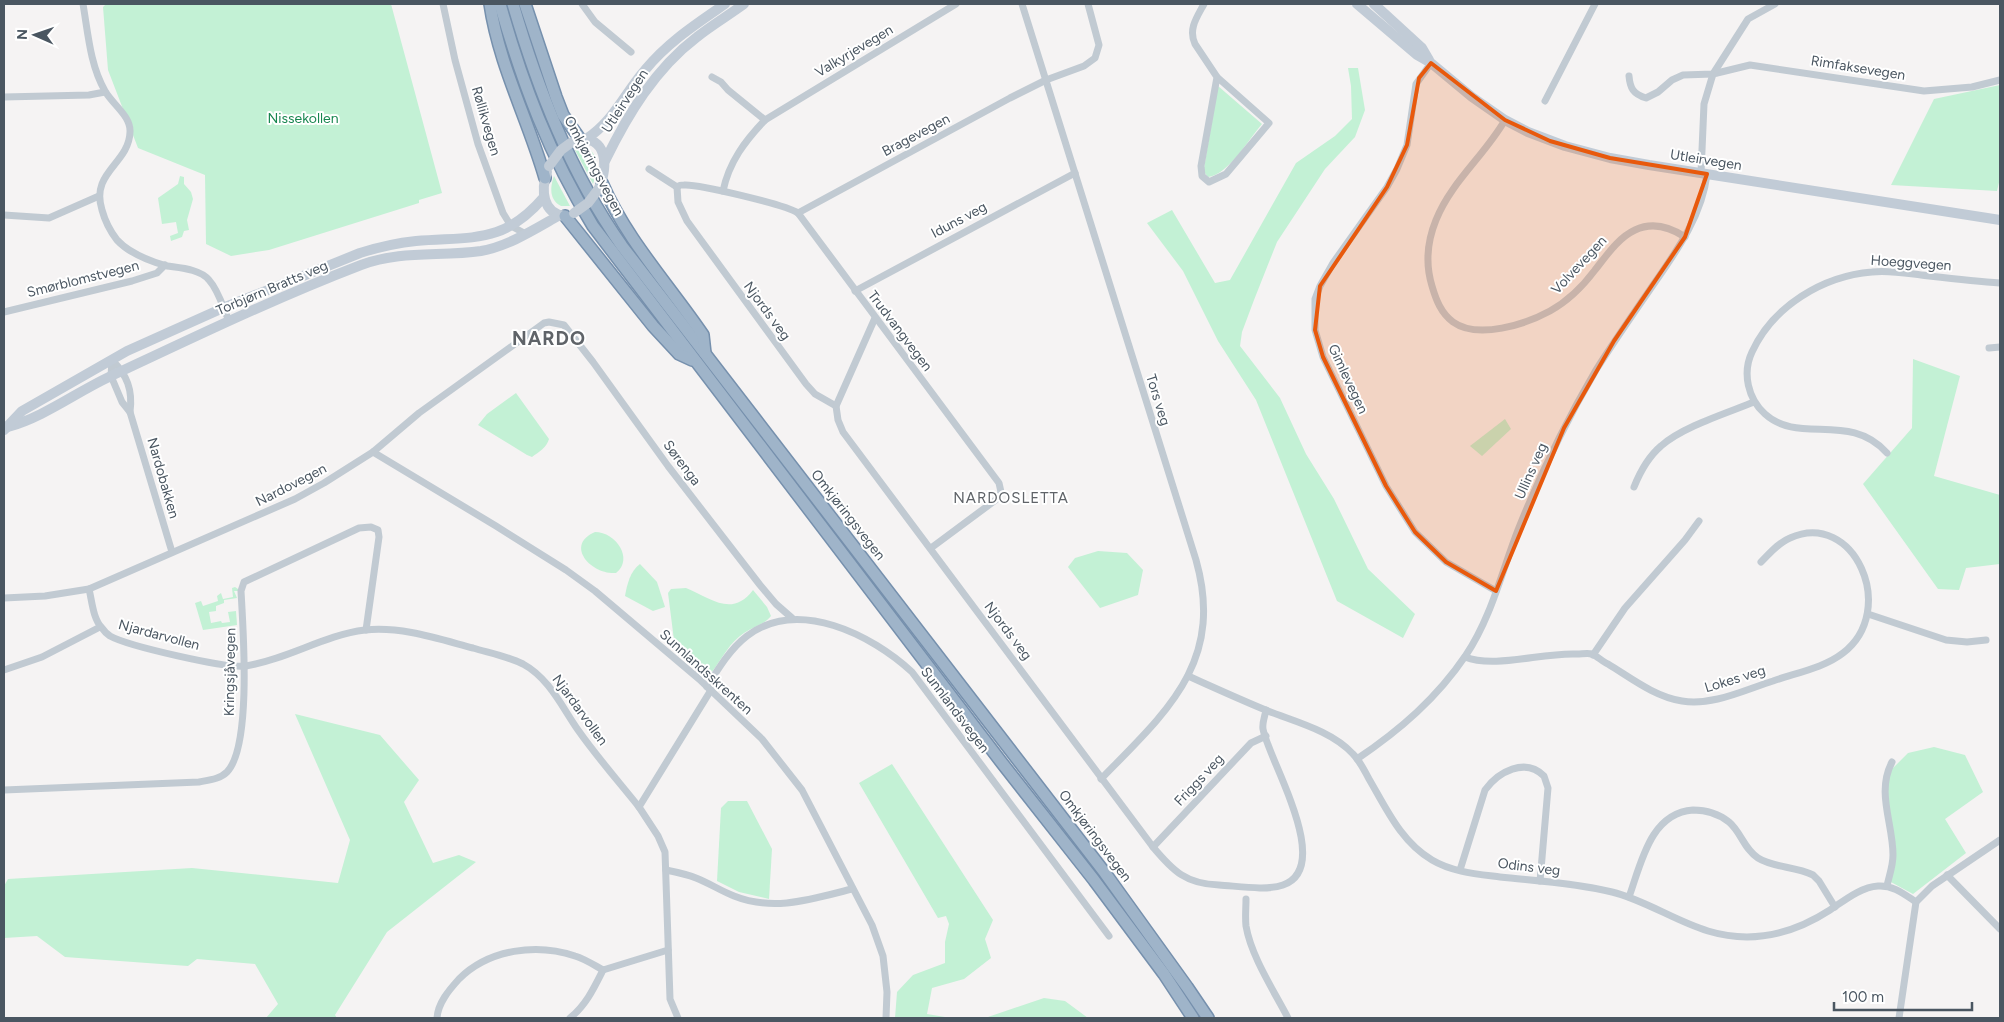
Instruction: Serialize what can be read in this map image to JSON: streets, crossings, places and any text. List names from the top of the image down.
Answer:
{
  "streets": {
    "highway": ["Omkjøringsvegen"],
    "main road": ["Utleirvegen", "Torbjørn Bratts veg"],
    "street": [
      "Valkyrjevegen",
      "Rimfaksevegen",
      "Røllikvegen",
      "Bragevegen",
      "Iduns veg",
      "Hoeggvegen",
      "Volvevegen",
      "Smørblomstvegen",
      "Njords veg",
      "Trudvangvegen",
      "Gimlevegen",
      "Tors veg",
      "Sørenga",
      "Ullins veg",
      "Nardobakken",
      "Nardovegen",
      "Njardarvollen",
      "Kringsjåvegen",
      "Sunnlandsskrenten",
      "Lokes veg",
      "Sunnlandsvegen",
      "Friggs veg",
      "Odins veg"
    ]
  },
  "crossings": [
    ["Rimfaksevegen", "Ullins veg"],
    ["Utleirvegen", "Volvevegen"],
    ["Utleirvegen", "Torbjørn Bratts veg"],
    ["Utleirvegen", "Gimlevegen"],
    ["Utleirvegen", "Ullins veg"],
    ["Røllikvegen", "Torbjørn Bratts veg"],
    ["Bragevegen", "Trudvangvegen"],
    ["Bragevegen", "Tors veg"],
    ["Iduns veg", "Trudvangvegen"],
    ["Iduns veg", "Tors veg"],
    ["Volvevegen", "Ullins veg"],
    ["Torbjørn Bratts veg", "Nardobakken"],
    ["Njords veg", "Trudvangvegen"],
    ["Njords veg", "Tors veg"],
    ["Njords veg", "Friggs veg"],
    ["Njords veg", "Odins veg"],
    ["Gimlevegen", "Ullins veg"],
    ["Tors veg", "Odins veg"],
    ["Sørenga", "Nardovegen"],
    ["Sørenga", "Sunnlandsvegen"],
    ["Ullins veg", "Odins veg"],
    ["Nardobakken", "Nardovegen"],
    ["Nardovegen", "Njardarvollen"],
    ["Nardovegen", "Sunnlandsskrenten"],
    ["Njardarvollen", "Kringsjåvegen"],
    ["Njardarvollen", "Sunnlandsvegen"],
    ["Sunnlandsskrenten", "Sunnlandsvegen"]
  ],
  "districts": ["NARDO", "NARDOSLETTA"],
  "parks": ["Nissekollen"],
  "scale_bar": "100 m",
  "north": "left"
}
